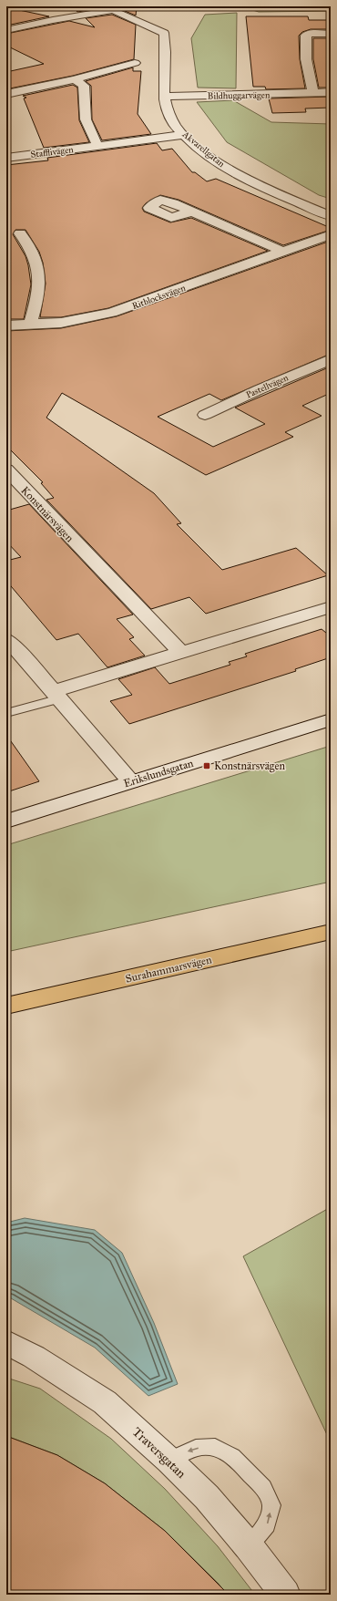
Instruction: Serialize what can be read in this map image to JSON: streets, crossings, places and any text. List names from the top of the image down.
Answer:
{
  "streets": {
    "main road": ["Surahammarsvägen"],
    "street": [
      "Bildhuggarvägen",
      "Akvarellgatan",
      "Stafflivägen",
      "Ritblocksvägen",
      "Pastellvägen",
      "Konstnärsvägen",
      "Erikslundsgatan",
      "Traversgatan"
    ]
  },
  "crossings": [
    ["Bildhuggarvägen", "Akvarellgatan"],
    ["Akvarellgatan", "Stafflivägen"]
  ],
  "places": {
    "transit": ["Konstnärsvägen"]
  }
}
